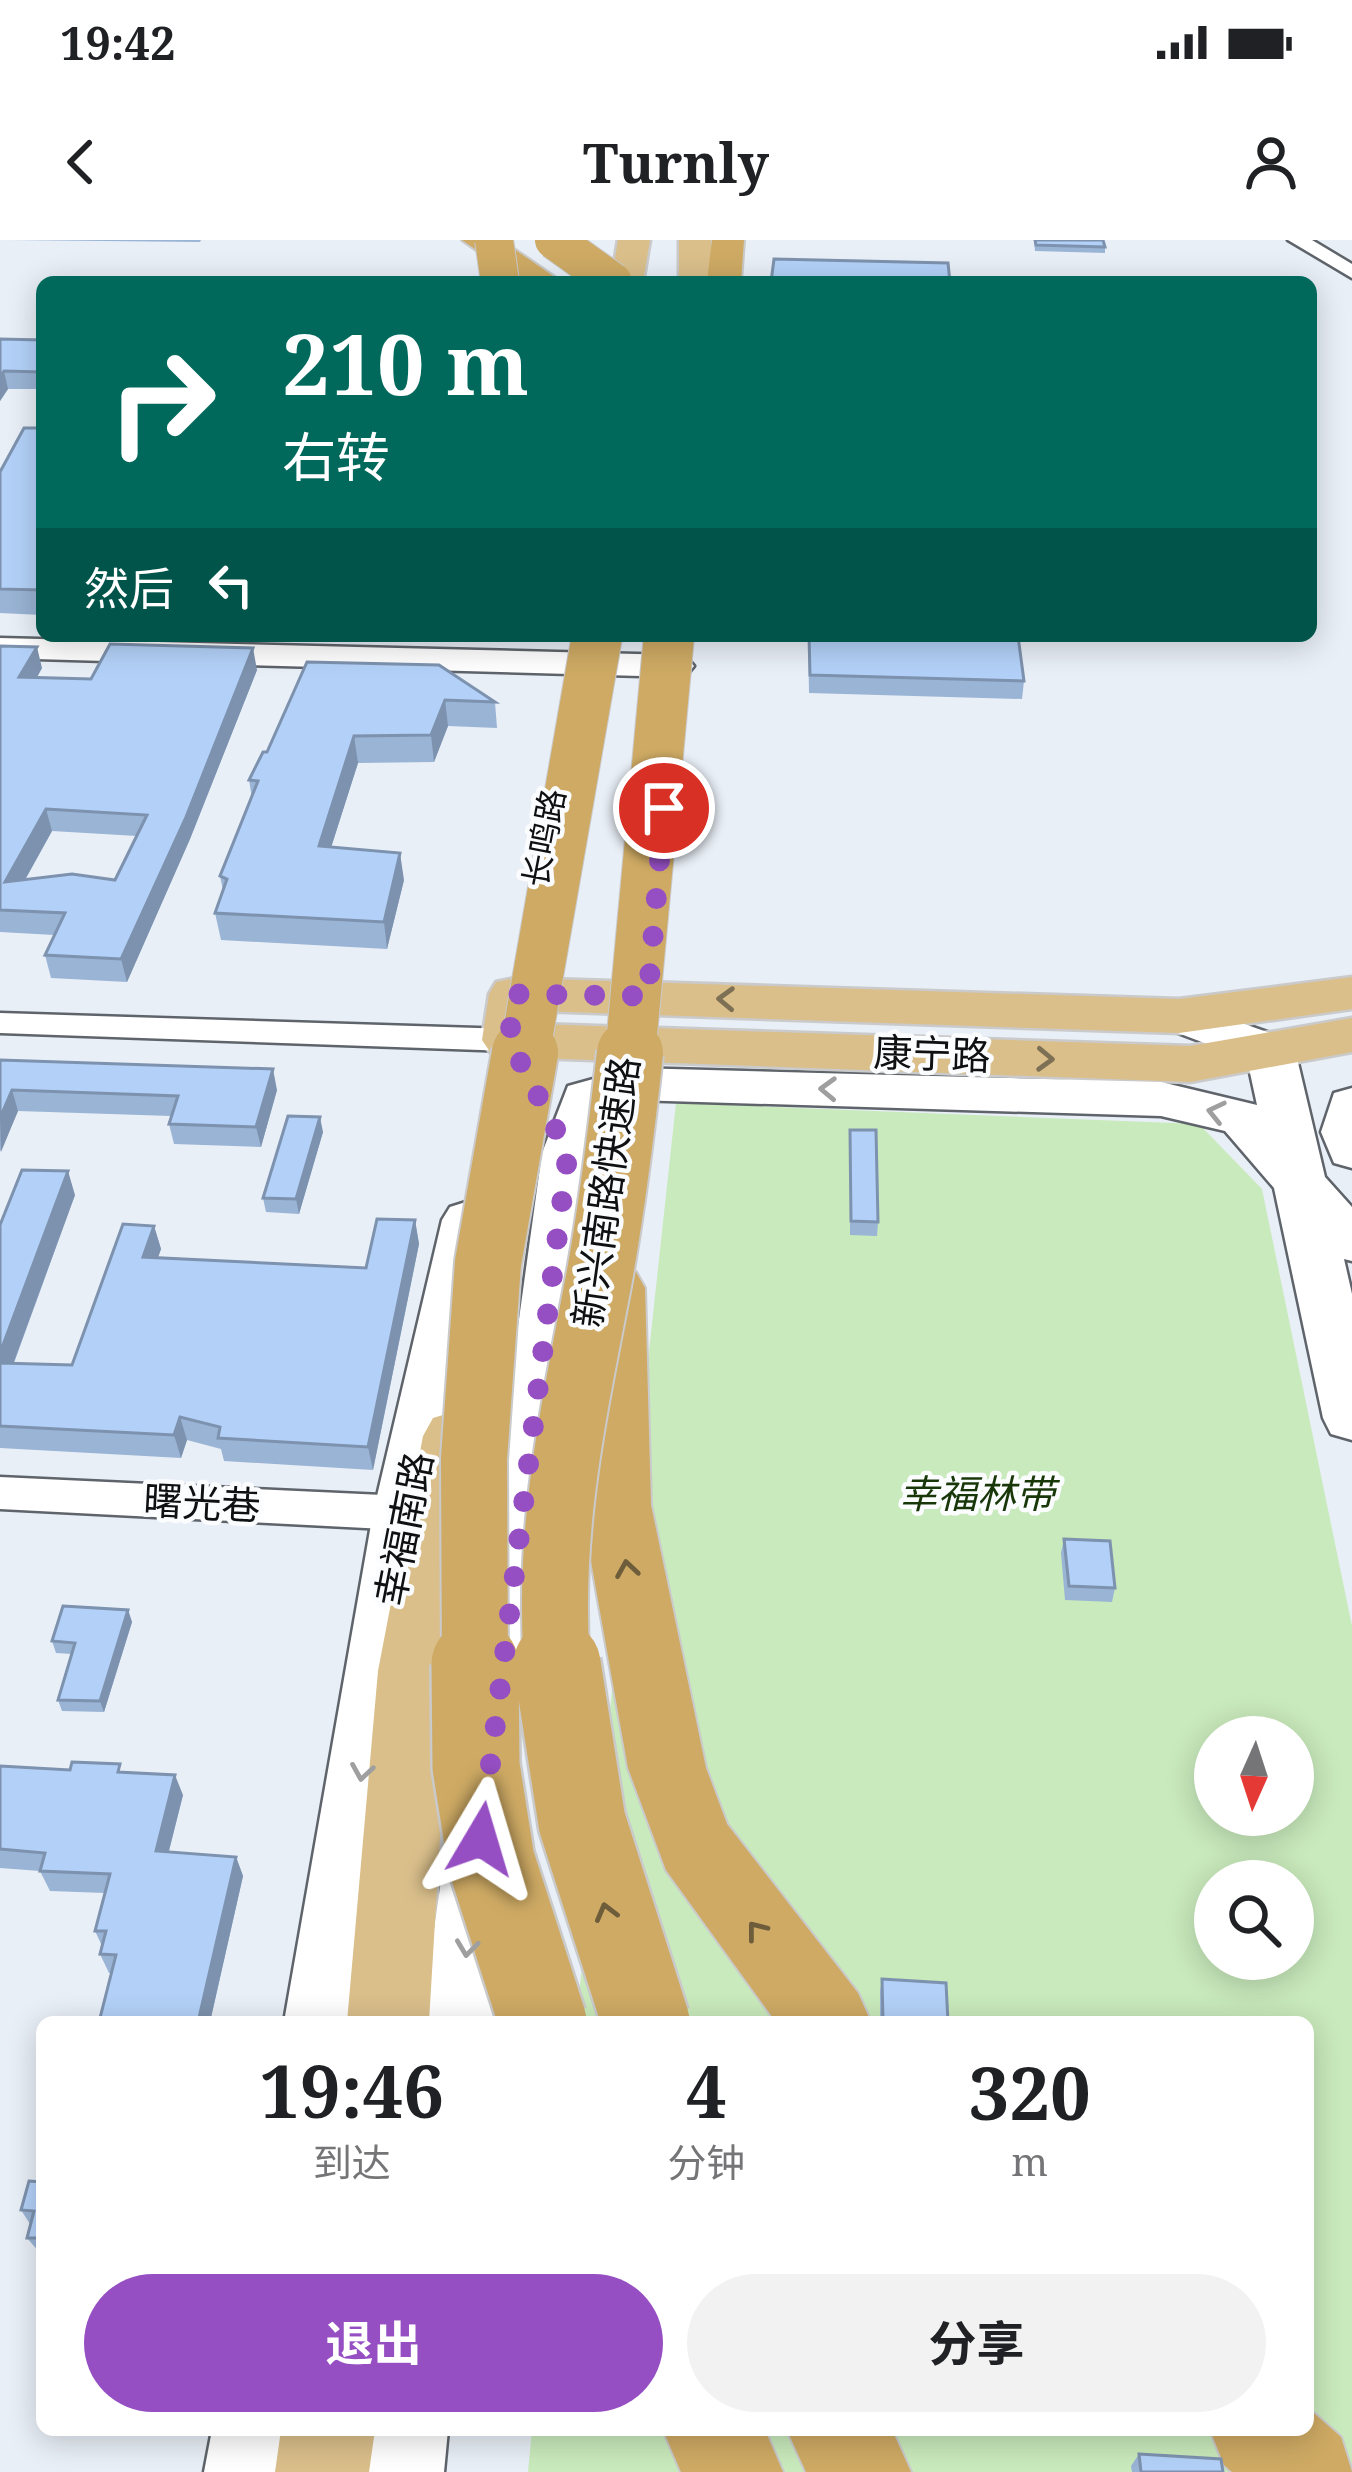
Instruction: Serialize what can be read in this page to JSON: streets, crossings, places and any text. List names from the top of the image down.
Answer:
{
  "streets": {
    "highway": ["新兴南路快速路"],
    "main road": ["长鸣路", "康宁路", "幸福南路"],
    "street": ["曙光巷"]
  },
  "crossings": [
    ["长鸣路", "康宁路"],
    ["长鸣路", "幸福南路"],
    ["康宁路", "幸福南路"],
    ["曙光巷", "幸福南路"]
  ],
  "parks": ["幸福林带"],
  "north": "bottom",
  "page": {
    "status": "19:42",
    "header": "Turnly",
    "turn": ["210 m", "右转"],
    "then": "然后",
    "eta": [
      "19:46",
      "到达",
      "4",
      "分钟",
      "320",
      "m"
    ],
    "buttons": ["退出", "分享"]
  }
}
